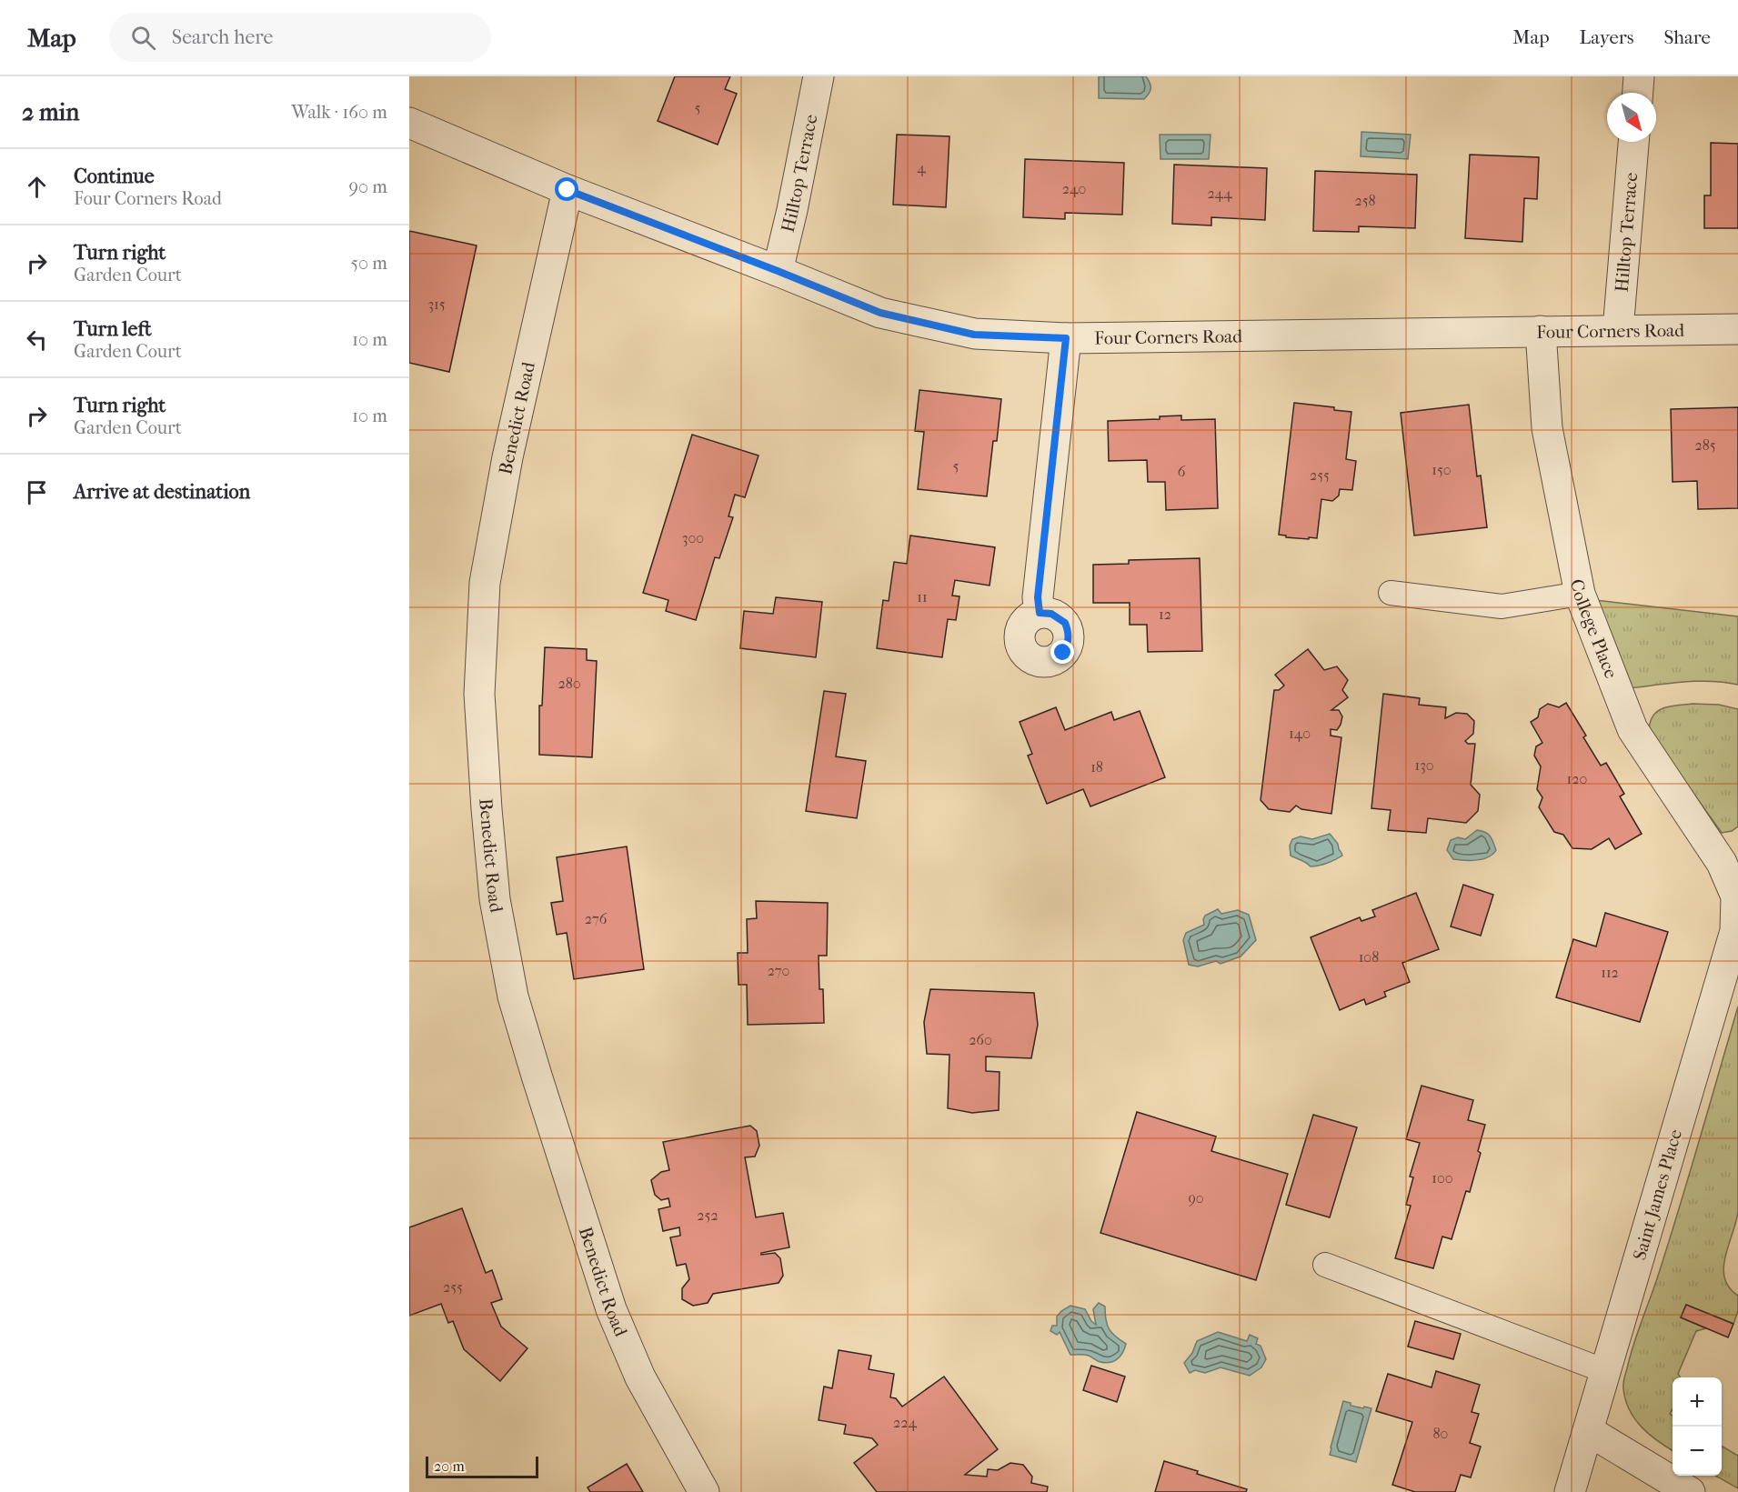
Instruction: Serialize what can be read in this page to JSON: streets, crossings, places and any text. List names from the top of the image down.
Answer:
{
  "streets": {
    "street": [
      "Hilltop Terrace",
      "Four Corners Road",
      "Benedict Road",
      "College Place",
      "Saint James Place"
    ]
  },
  "crossings": [
    ["Hilltop Terrace", "Four Corners Road"],
    ["Four Corners Road", "Benedict Road"],
    ["Four Corners Road", "College Place"],
    ["College Place", "Saint James Place"]
  ],
  "house_numbers": [
    "5",
    "4",
    "240",
    "244",
    "258",
    "315",
    "285",
    "5",
    "150",
    "6",
    "255",
    "300",
    "11",
    "12",
    "280",
    "140",
    "130",
    "18",
    "120",
    "276",
    "108",
    "270",
    "112",
    "260",
    "100",
    "90",
    "252",
    "255",
    "224",
    "80"
  ],
  "scale_bar": "20 m",
  "north": "bottom right",
  "page": {
    "header": "Map",
    "search": "Search here",
    "nav": ["Map", "Layers", "Share"],
    "heading": ["2 min", "Walk · 160 m"],
    "list": [
      ["Continue", "Four Corners Road", "90 m"],
      ["Turn right", "Garden Court", "50 m"],
      ["Turn left", "Garden Court", "10 m"],
      ["Turn right", "Garden Court", "10 m"],
      "Arrive at destination"
    ],
    "map_buttons": ["+", "−"],
    "scale": "20 m"
  }
}
